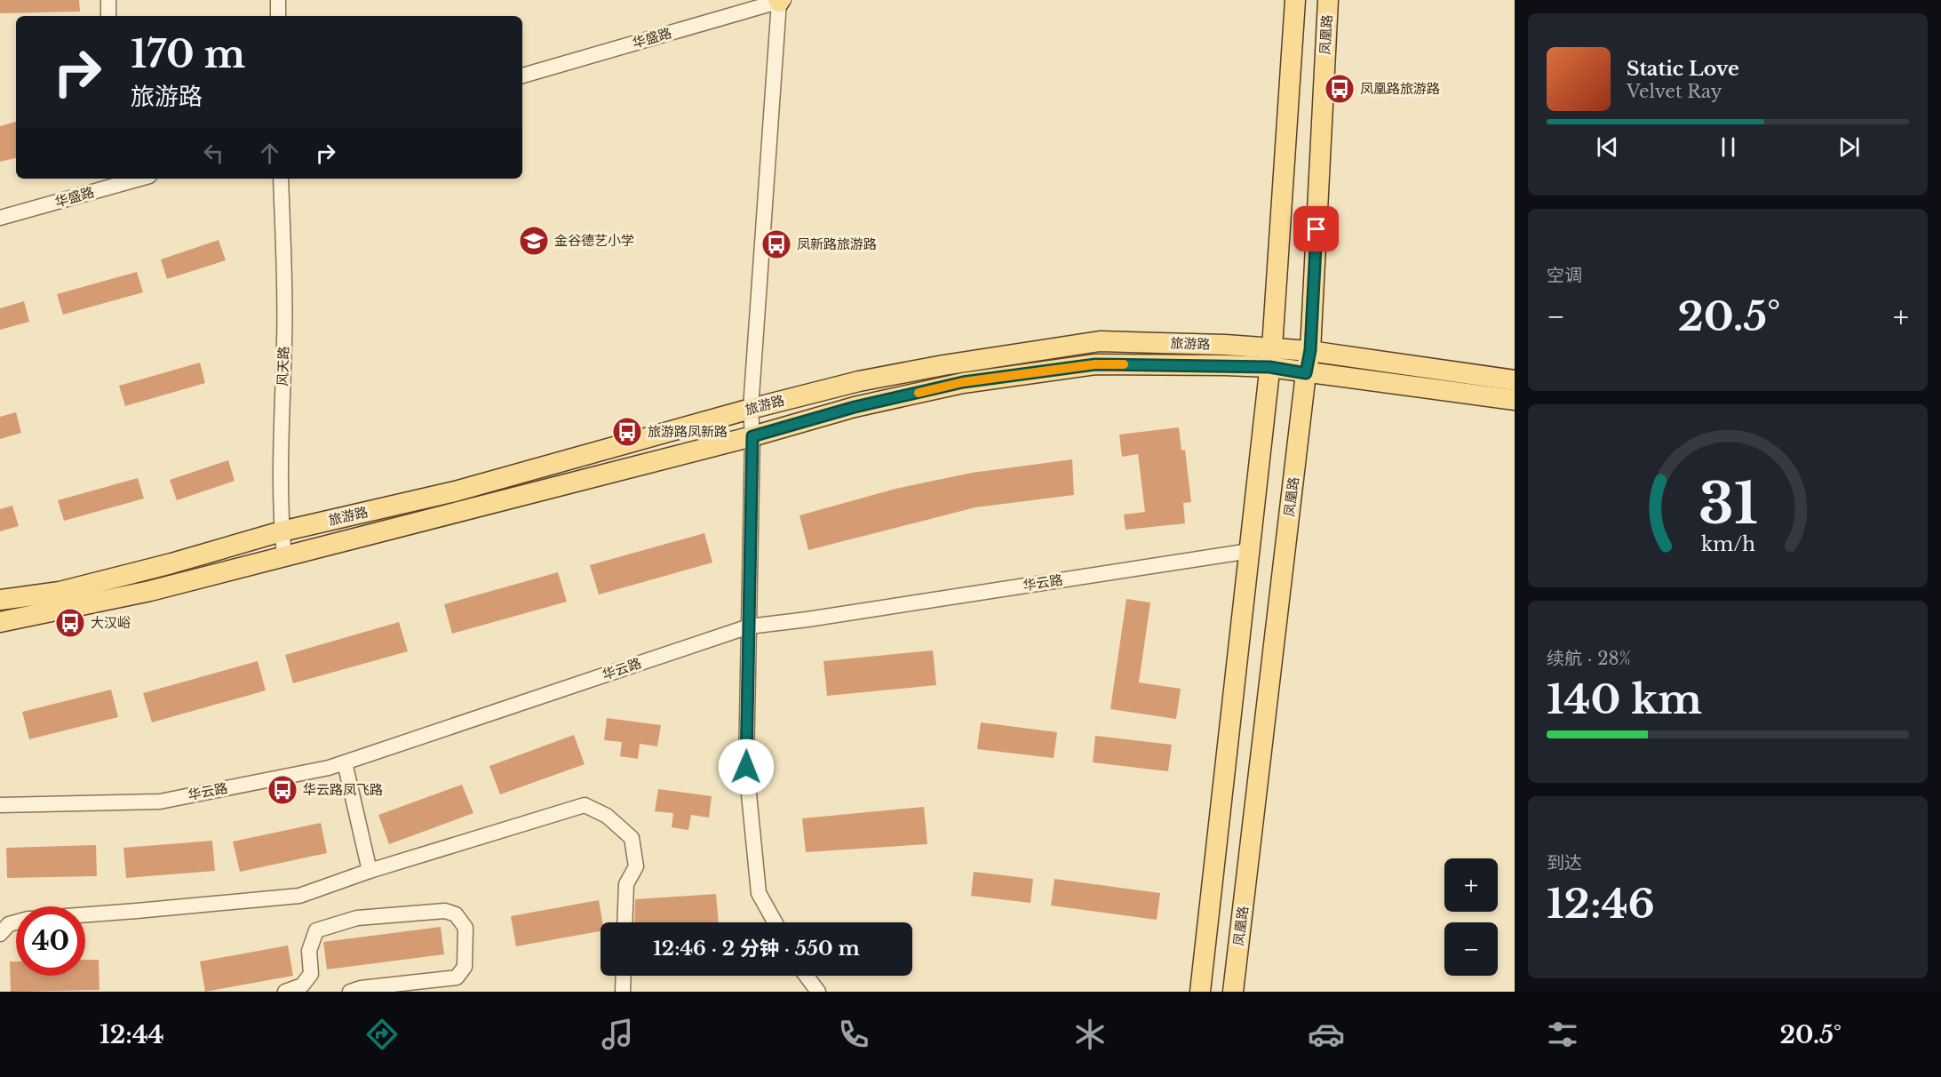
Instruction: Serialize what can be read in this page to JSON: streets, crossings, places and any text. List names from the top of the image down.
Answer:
{
  "streets": {
    "main road": ["凤凰路", "旅游路"],
    "street": ["华盛路", "风天路", "华云路"]
  },
  "crossings": [
    ["凤凰路", "旅游路"],
    ["旅游路", "风天路"]
  ],
  "places": {
    "bus stop": [
      "凤凰路旅游路",
      "凤新路旅游路",
      "旅游路凤新路",
      "大汉峪",
      "华云路凤飞路"
    ],
    "school or university": ["金谷德艺小学"]
  },
  "page": {
    "turn": ["170 m", "旅游路"],
    "song": ["Static Love", "Velvet Ray"],
    "tile": [
      "空调",
      ["续航 · 28%", "140 km"],
      ["到达", "12:46"]
    ],
    "heat": ["−", "20.5°", "+"],
    "map_buttons": ["+", "−"],
    "limit": "40",
    "trip": "12:46 · 2 分钟 · 550 m",
    "tabs": ["12:44", "20.5°"],
    "gauge": ["31", "km/h"]
  }
}
